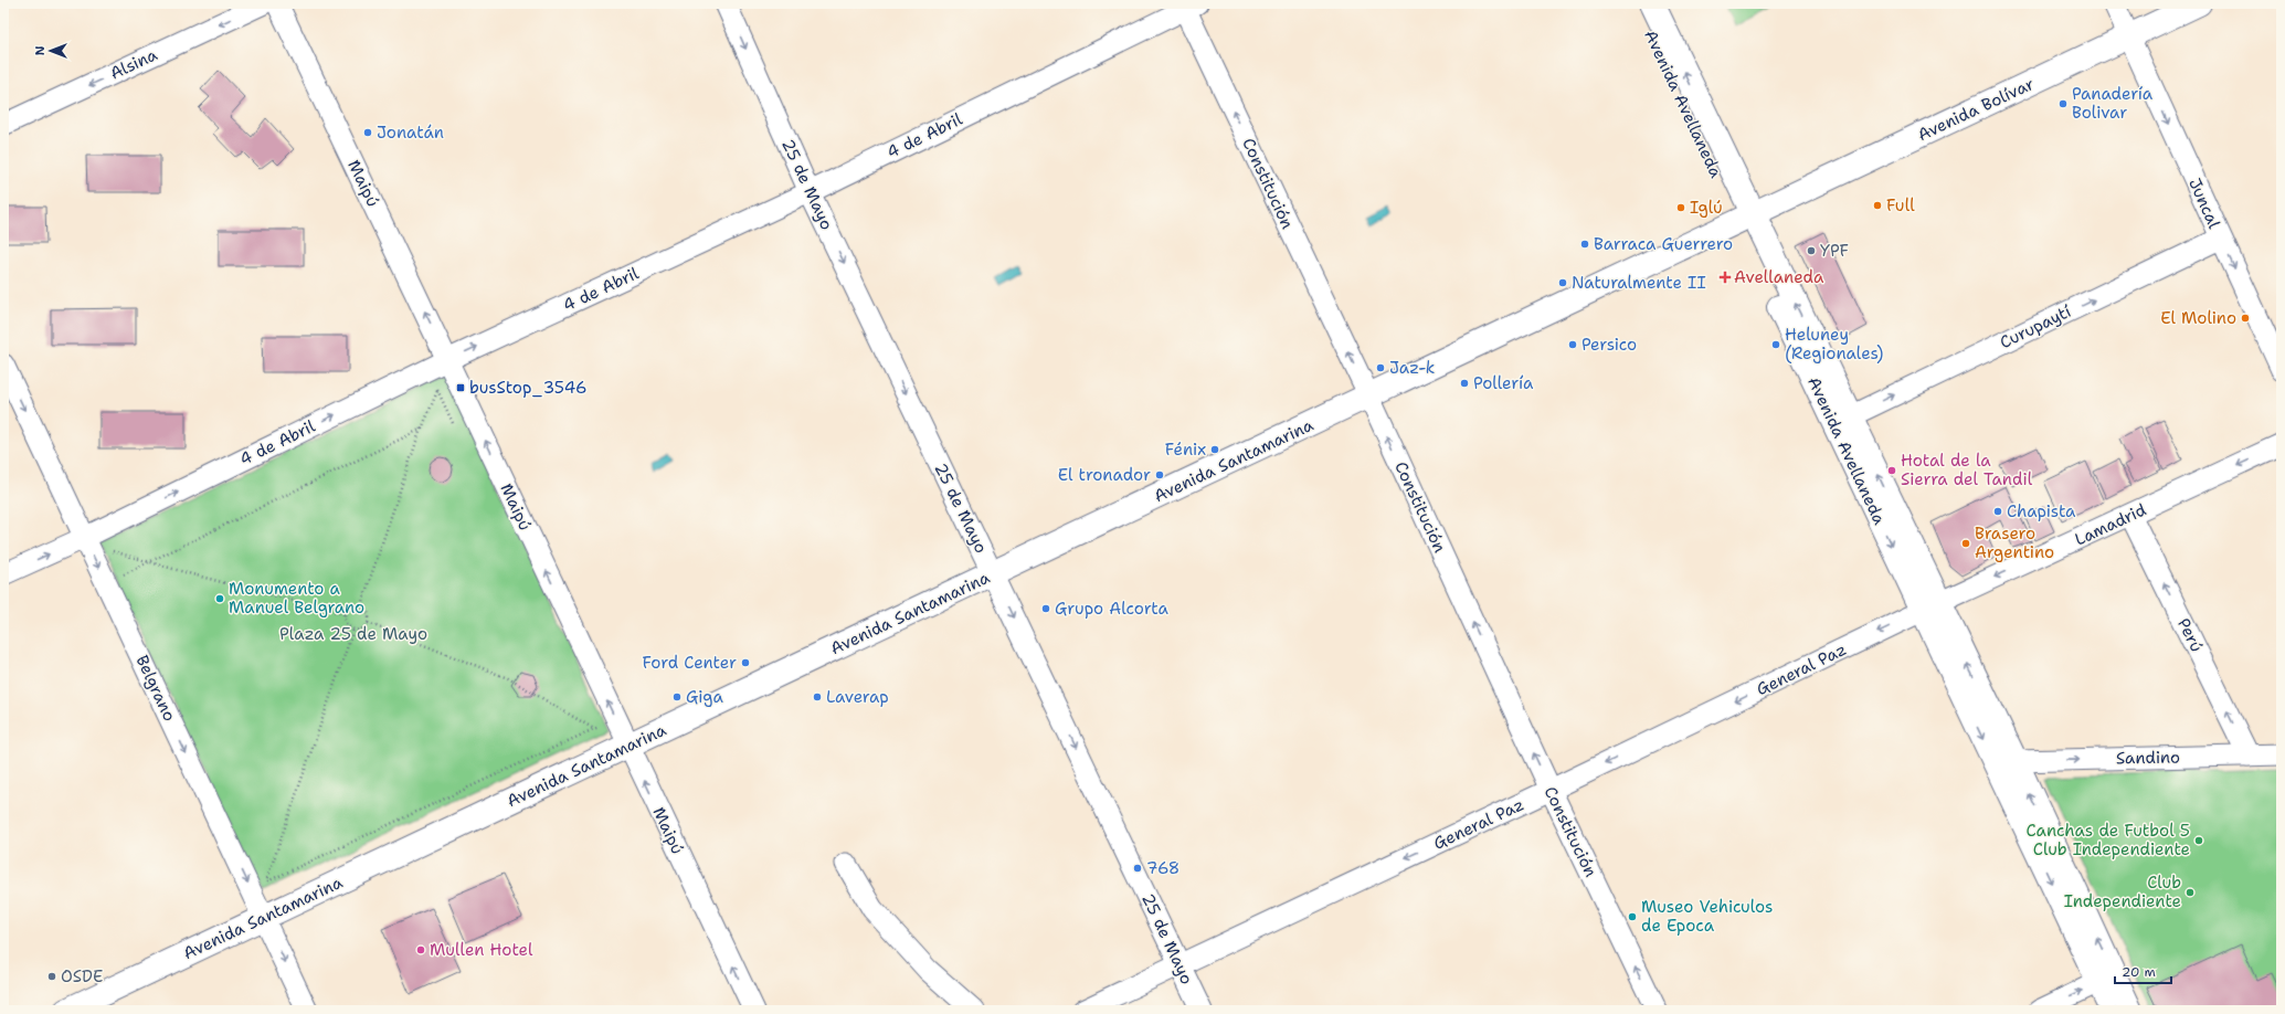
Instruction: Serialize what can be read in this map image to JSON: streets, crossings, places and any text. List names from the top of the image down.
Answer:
{
  "streets": {
    "main road": ["Avenida Avellaneda", "Avenida Bolívar", "Avenida Santamarina"],
    "street": [
      "Alsina",
      "4 de Abril",
      "Maipú",
      "Constitución",
      "25 de Mayo",
      "Juncal",
      "Curupaytí",
      "Lamadrid",
      "Perú",
      "General Paz",
      "Belgrano",
      "Sandino"
    ]
  },
  "crossings": [
    ["Avenida Avellaneda", "Avenida Bolívar"],
    ["Avenida Avellaneda", "Curupaytí"],
    ["Avenida Avellaneda", "Avenida Santamarina"],
    ["Avenida Avellaneda", "Lamadrid"],
    ["Avenida Avellaneda", "General Paz"],
    ["Avenida Avellaneda", "Sandino"],
    ["Avenida Bolívar", "Juncal"],
    ["Avenida Bolívar", "Avenida Santamarina"],
    ["4 de Abril", "Maipú"],
    ["4 de Abril", "Constitución"],
    ["4 de Abril", "25 de Mayo"],
    ["4 de Abril", "Belgrano"],
    ["Maipú", "Avenida Santamarina"],
    ["Constitución", "Avenida Santamarina"],
    ["Constitución", "General Paz"],
    ["25 de Mayo", "Avenida Santamarina"],
    ["25 de Mayo", "General Paz"],
    ["Juncal", "Curupaytí"],
    ["Avenida Santamarina", "Belgrano"],
    ["Lamadrid", "Perú"],
    ["Lamadrid", "General Paz"],
    ["Perú", "Sandino"]
  ],
  "one_way": [
    "Alsina",
    "4 de Abril",
    "Maipú",
    "Constitución",
    "25 de Mayo",
    "Juncal",
    "Curupaytí",
    "Lamadrid",
    "Perú",
    "General Paz",
    "Belgrano",
    "Sandino"
  ],
  "parks": ["Plaza 25 de Mayo"],
  "places": {
    "other": [
      "Panadería Bolivar",
      "Jonatán",
      "Full",
      "Iglú",
      "Barraca Guerrero",
      "YPF",
      "Naturalmente II",
      "El Molino",
      "Persico",
      "Heluney (Regionales)",
      "Jaz-k",
      "Pollería",
      "Fénix",
      "Hotal de la Sierra del Tandil",
      "El tronador",
      "Chapista",
      "Brasero Argentino",
      "Monumento a Manuel Belgrano",
      "Grupo Alcorta",
      "Ford Center",
      "Giga",
      "Laverap",
      "Canchas de Futbol 5 Club Independiente",
      "768",
      "Club Independiente",
      "Museo Vehiculos de Epoca",
      "Mullen Hotel",
      "OSDE"
    ],
    "health": ["Avellaneda"],
    "transit": ["busStop_3546"]
  },
  "scale_bar": "20 m",
  "north": "left"
}
